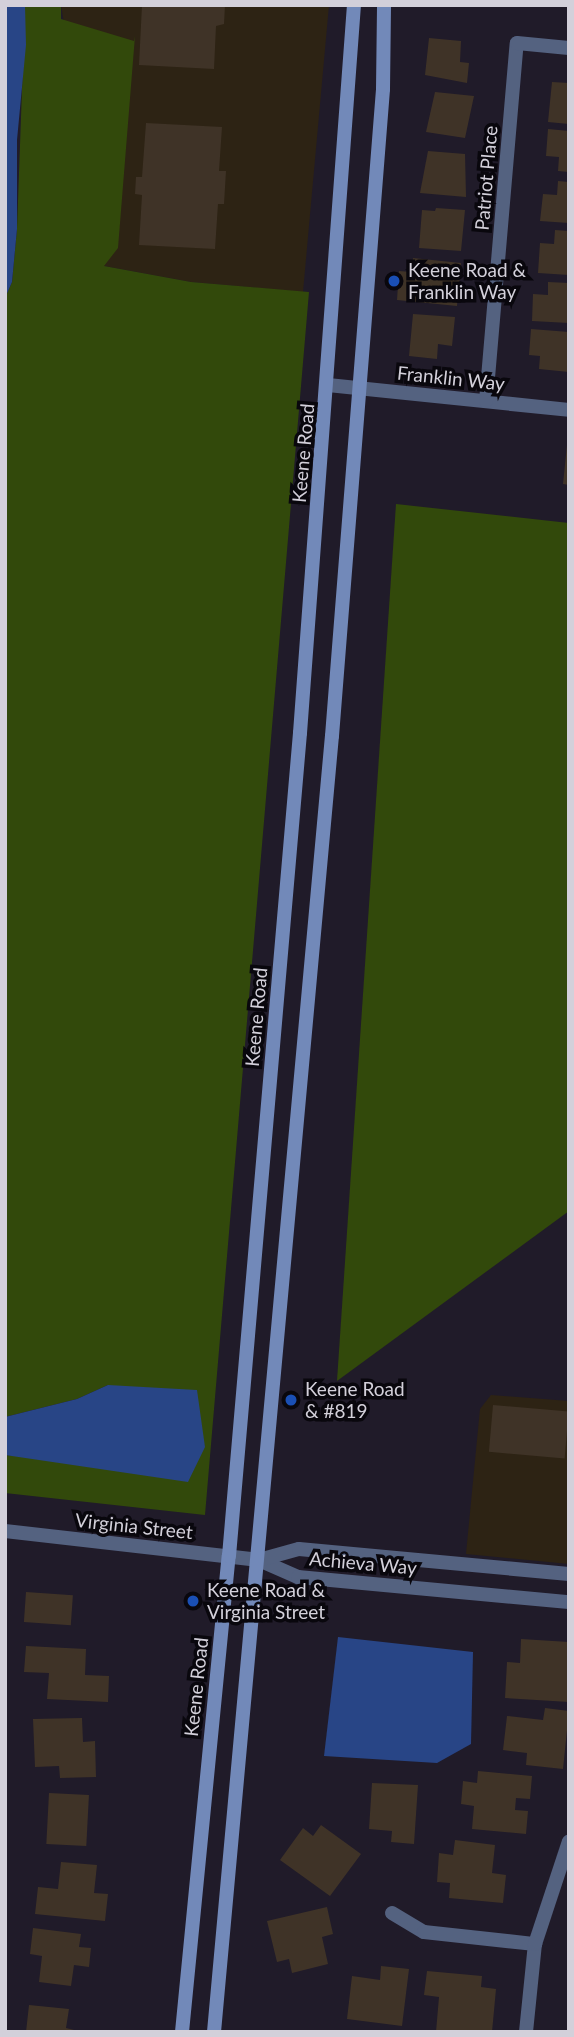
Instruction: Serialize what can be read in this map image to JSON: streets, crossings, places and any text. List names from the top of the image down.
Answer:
{
  "streets": {
    "main road": ["Keene Road"],
    "street": [
      "Patriot Place",
      "Franklin Way",
      "Virginia Street",
      "Achieva Way"
    ]
  },
  "crossings": [
    ["Patriot Place", "Franklin Way"],
    ["Franklin Way", "Keene Road"],
    ["Keene Road", "Virginia Street"],
    ["Virginia Street", "Achieva Way"]
  ],
  "places": ["Keene Road & Franklin Way", "Keene Road & #819", "Keene Road & Virginia Street"]
}
